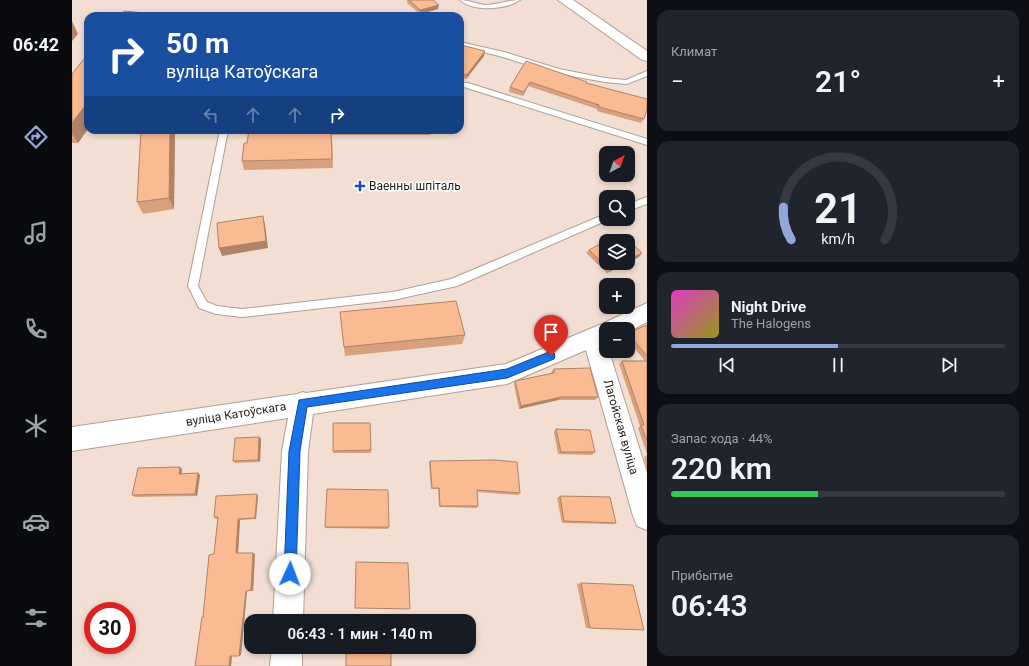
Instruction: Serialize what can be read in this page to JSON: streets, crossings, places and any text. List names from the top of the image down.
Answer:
{
  "streets": {
    "street": ["вуліца Катоўскага", "Лагойская вуліца"]
  },
  "places": {
    "health": ["Ваенны шпіталь"]
  },
  "north": "top right",
  "page": {
    "tabs": "06:42",
    "tile": [
      "Климат",
      ["Запас хода · 44%", "220 km"],
      ["Прибытие", "06:43"]
    ],
    "turn": ["50 m", "вуліца Катоўскага"],
    "heat": ["−", "21°", "+"],
    "map_buttons": ["+", "−"],
    "song": ["Night Drive", "The Halogens"],
    "limit": "30",
    "trip": "06:43 · 1 мин · 140 m",
    "gauge": ["21", "km/h"]
  }
}
